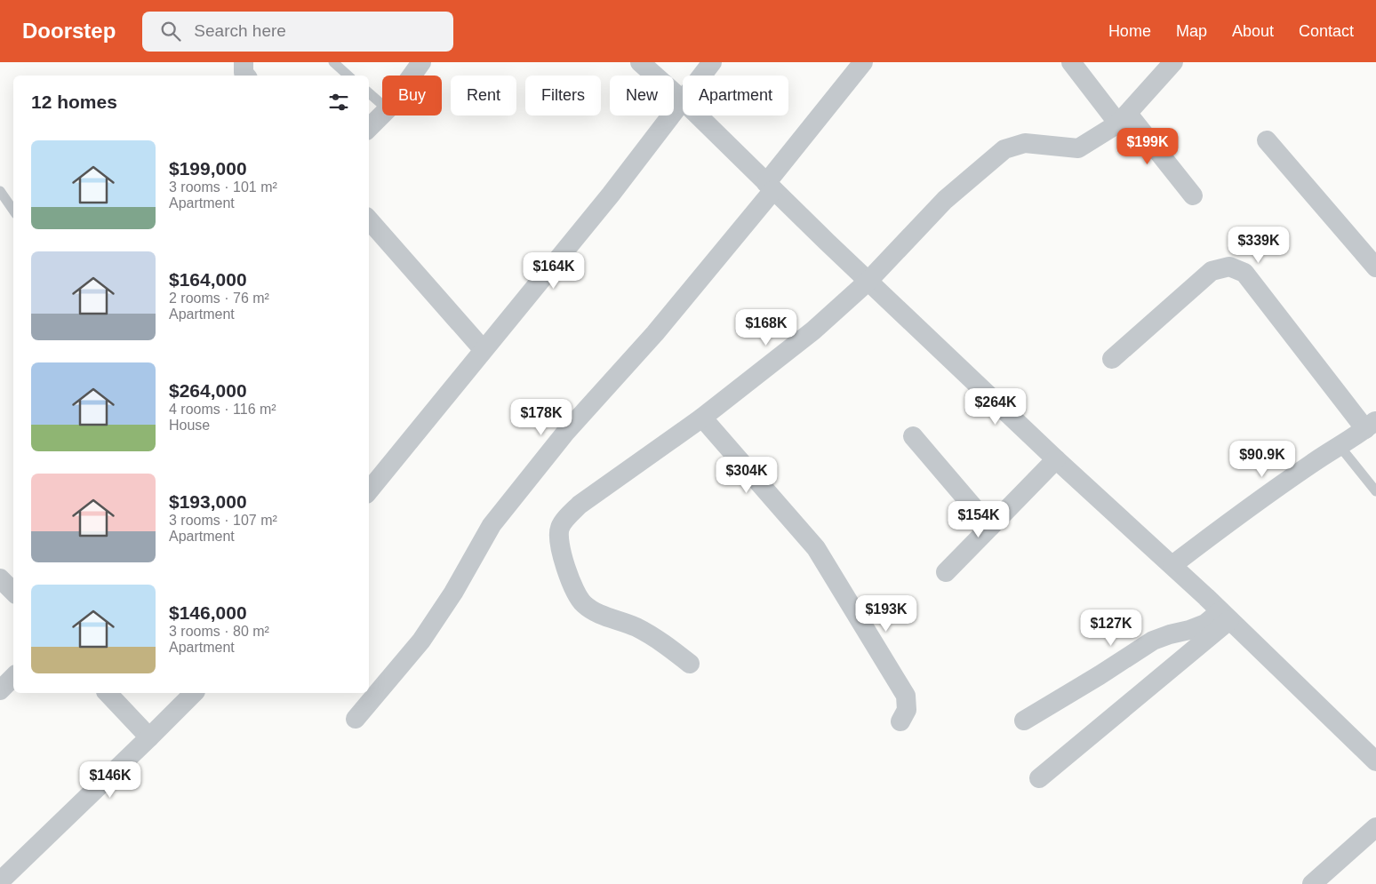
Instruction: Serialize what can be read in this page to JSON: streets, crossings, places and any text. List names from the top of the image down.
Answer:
{
  "page": {
    "header": "Doorstep",
    "search": "Search here",
    "nav": [
      "Home",
      "Map",
      "About",
      "Contact"
    ],
    "chip": [
      "Buy",
      "Rent",
      "Filters",
      "New",
      "Apartment"
    ],
    "heading": "12 homes",
    "price": [
      "$199K",
      "$339K",
      "$164K",
      "$168K",
      "$264K",
      "$178K",
      "$90.9K",
      "$304K",
      "$154K",
      "$193K",
      "$127K",
      "$146K"
    ],
    "list": [
      {
        "name": "$199,000",
        "note": "3 rooms · 101 m² · Apartment"
      },
      {
        "name": "$164,000",
        "note": "2 rooms · 76 m² · Apartment"
      },
      {
        "name": "$264,000",
        "note": "4 rooms · 116 m² · House"
      },
      {
        "name": "$193,000",
        "note": "3 rooms · 107 m² · Apartment"
      },
      {
        "name": "$146,000",
        "note": "3 rooms · 80 m² · Apartment"
      }
    ]
  }
}
